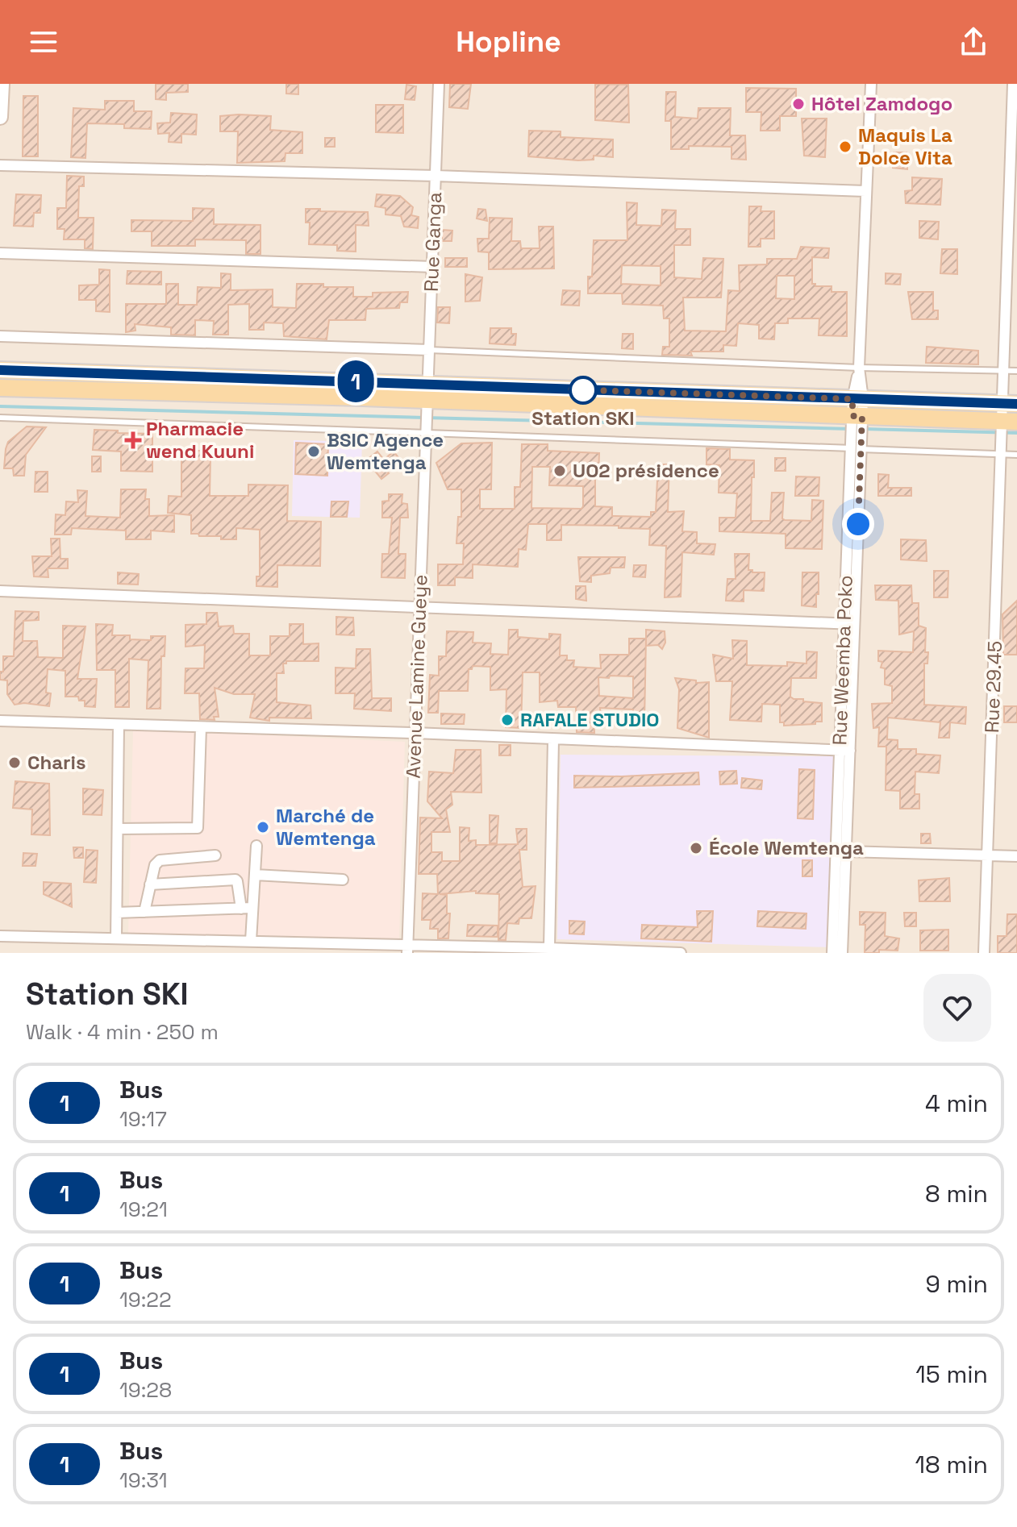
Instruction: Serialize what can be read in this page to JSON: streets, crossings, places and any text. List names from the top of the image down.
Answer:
{
  "streets": {
    "street": [
      "Rue Ganga",
      "Rue Weemba Poko",
      "Avenue Lamine Gueye",
      "Rue 29.45"
    ]
  },
  "crossings": [
    ["Rue Ganga", "Avenue Lamine Gueye"]
  ],
  "places": {
    "other": [
      "Hôtel Zamdogo",
      "Maquis La Dolce Vita",
      "Station SKI",
      "BSIC Agence Wemtenga",
      "UO2 présidence",
      "RAFALE STUDIO",
      "Charis",
      "Marché de Wemtenga",
      "École Wemtenga"
    ],
    "health": ["Pharmacie wend Kuuni"]
  },
  "lines": ["bus line 1"],
  "page": {
    "header": "Hopline",
    "on_map": "1",
    "heading": ["Station SKI", "Walk · 4 min · 250 m"],
    "list": [
      {
        "mark": "1",
        "name": "Bus",
        "note": "19:17",
        "value": "4 min"
      },
      {
        "mark": "1",
        "name": "Bus",
        "note": "19:21",
        "value": "8 min"
      },
      {
        "mark": "1",
        "name": "Bus",
        "note": "19:22",
        "value": "9 min"
      },
      {
        "mark": "1",
        "name": "Bus",
        "note": "19:28",
        "value": "15 min"
      },
      {
        "mark": "1",
        "name": "Bus",
        "note": "19:31",
        "value": "18 min"
      }
    ]
  }
}
